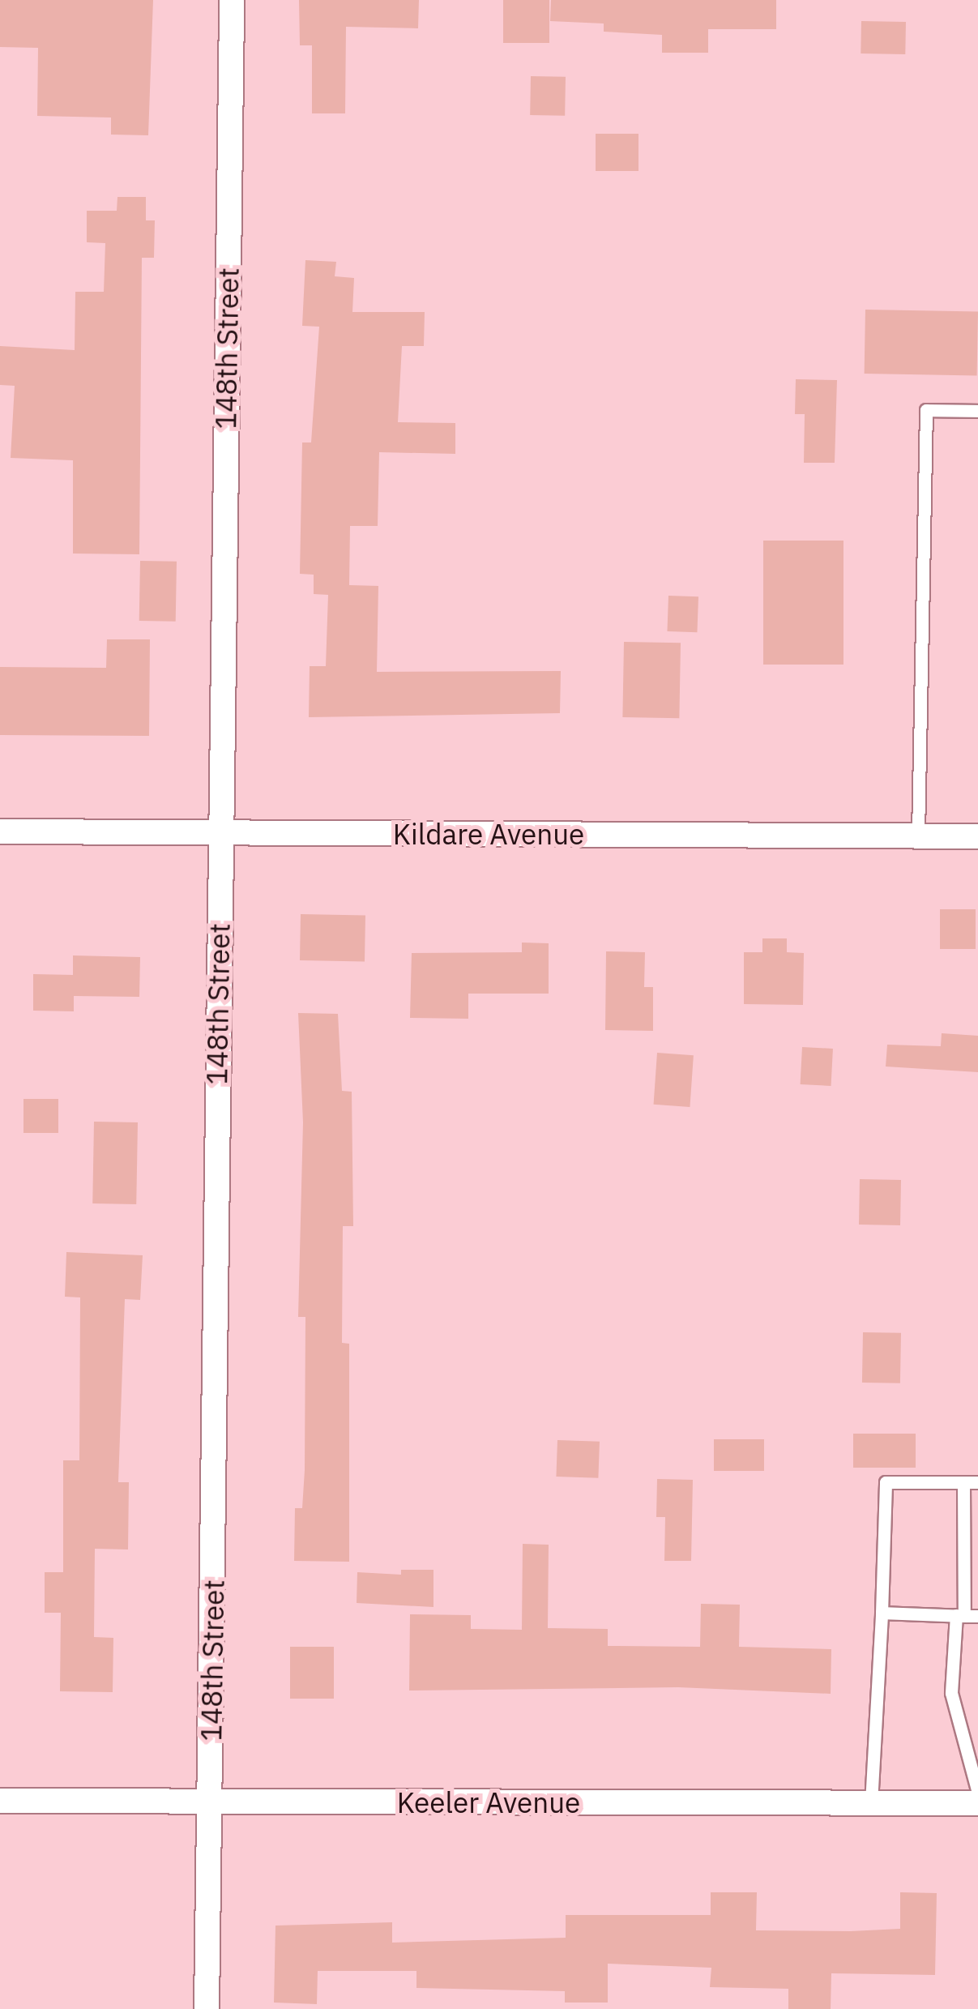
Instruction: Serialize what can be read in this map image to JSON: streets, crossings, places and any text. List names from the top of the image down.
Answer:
{
  "streets": {
    "street": ["148th Street", "Kildare Avenue", "Keeler Avenue"]
  },
  "crossings": [
    ["148th Street", "Kildare Avenue"],
    ["148th Street", "Keeler Avenue"]
  ]
}
